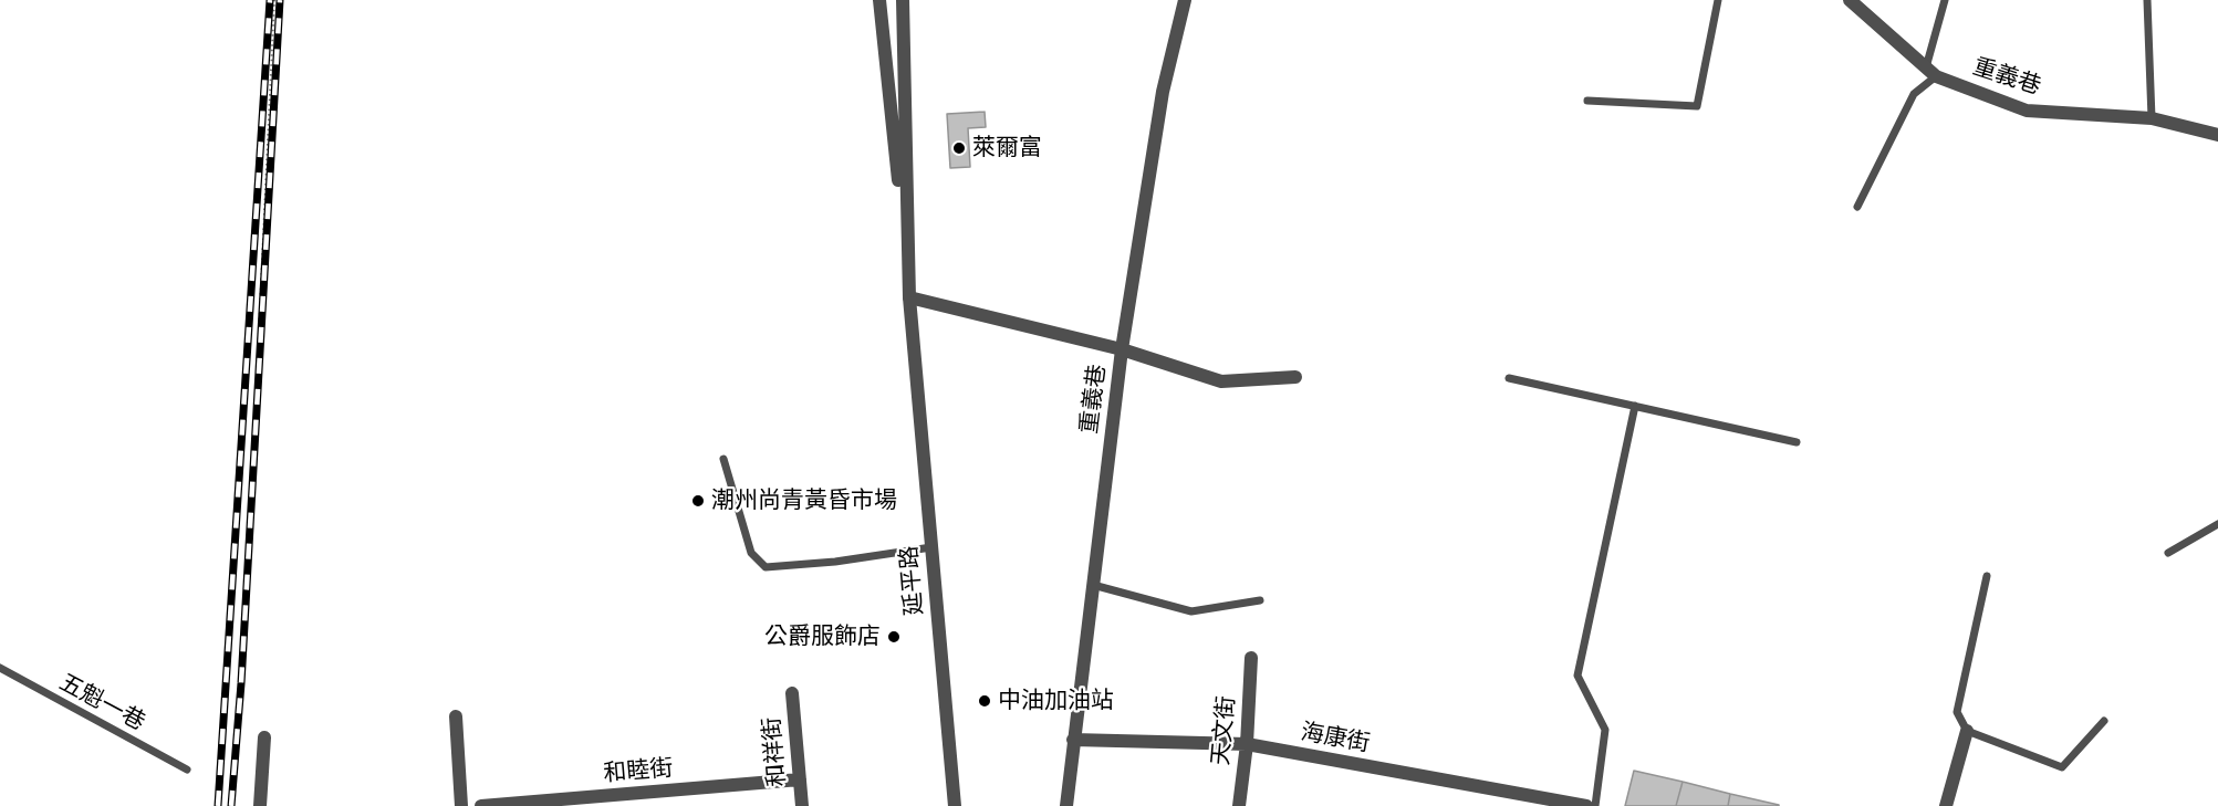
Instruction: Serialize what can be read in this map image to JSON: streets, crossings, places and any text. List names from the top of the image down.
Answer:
{
  "streets": {
    "street": [
      "重義巷",
      "延平路",
      "天文街",
      "海康街",
      "和祥街",
      "和睦街"
    ],
    "lane": ["五魁一巷"]
  },
  "crossings": [
    ["重義巷", "海康街"],
    ["天文街", "海康街"],
    ["和祥街", "和睦街"]
  ],
  "places": [
    "萊爾富",
    "潮州尚青黃昏市場",
    "公爵服飾店",
    "中油加油站"
  ]
}
